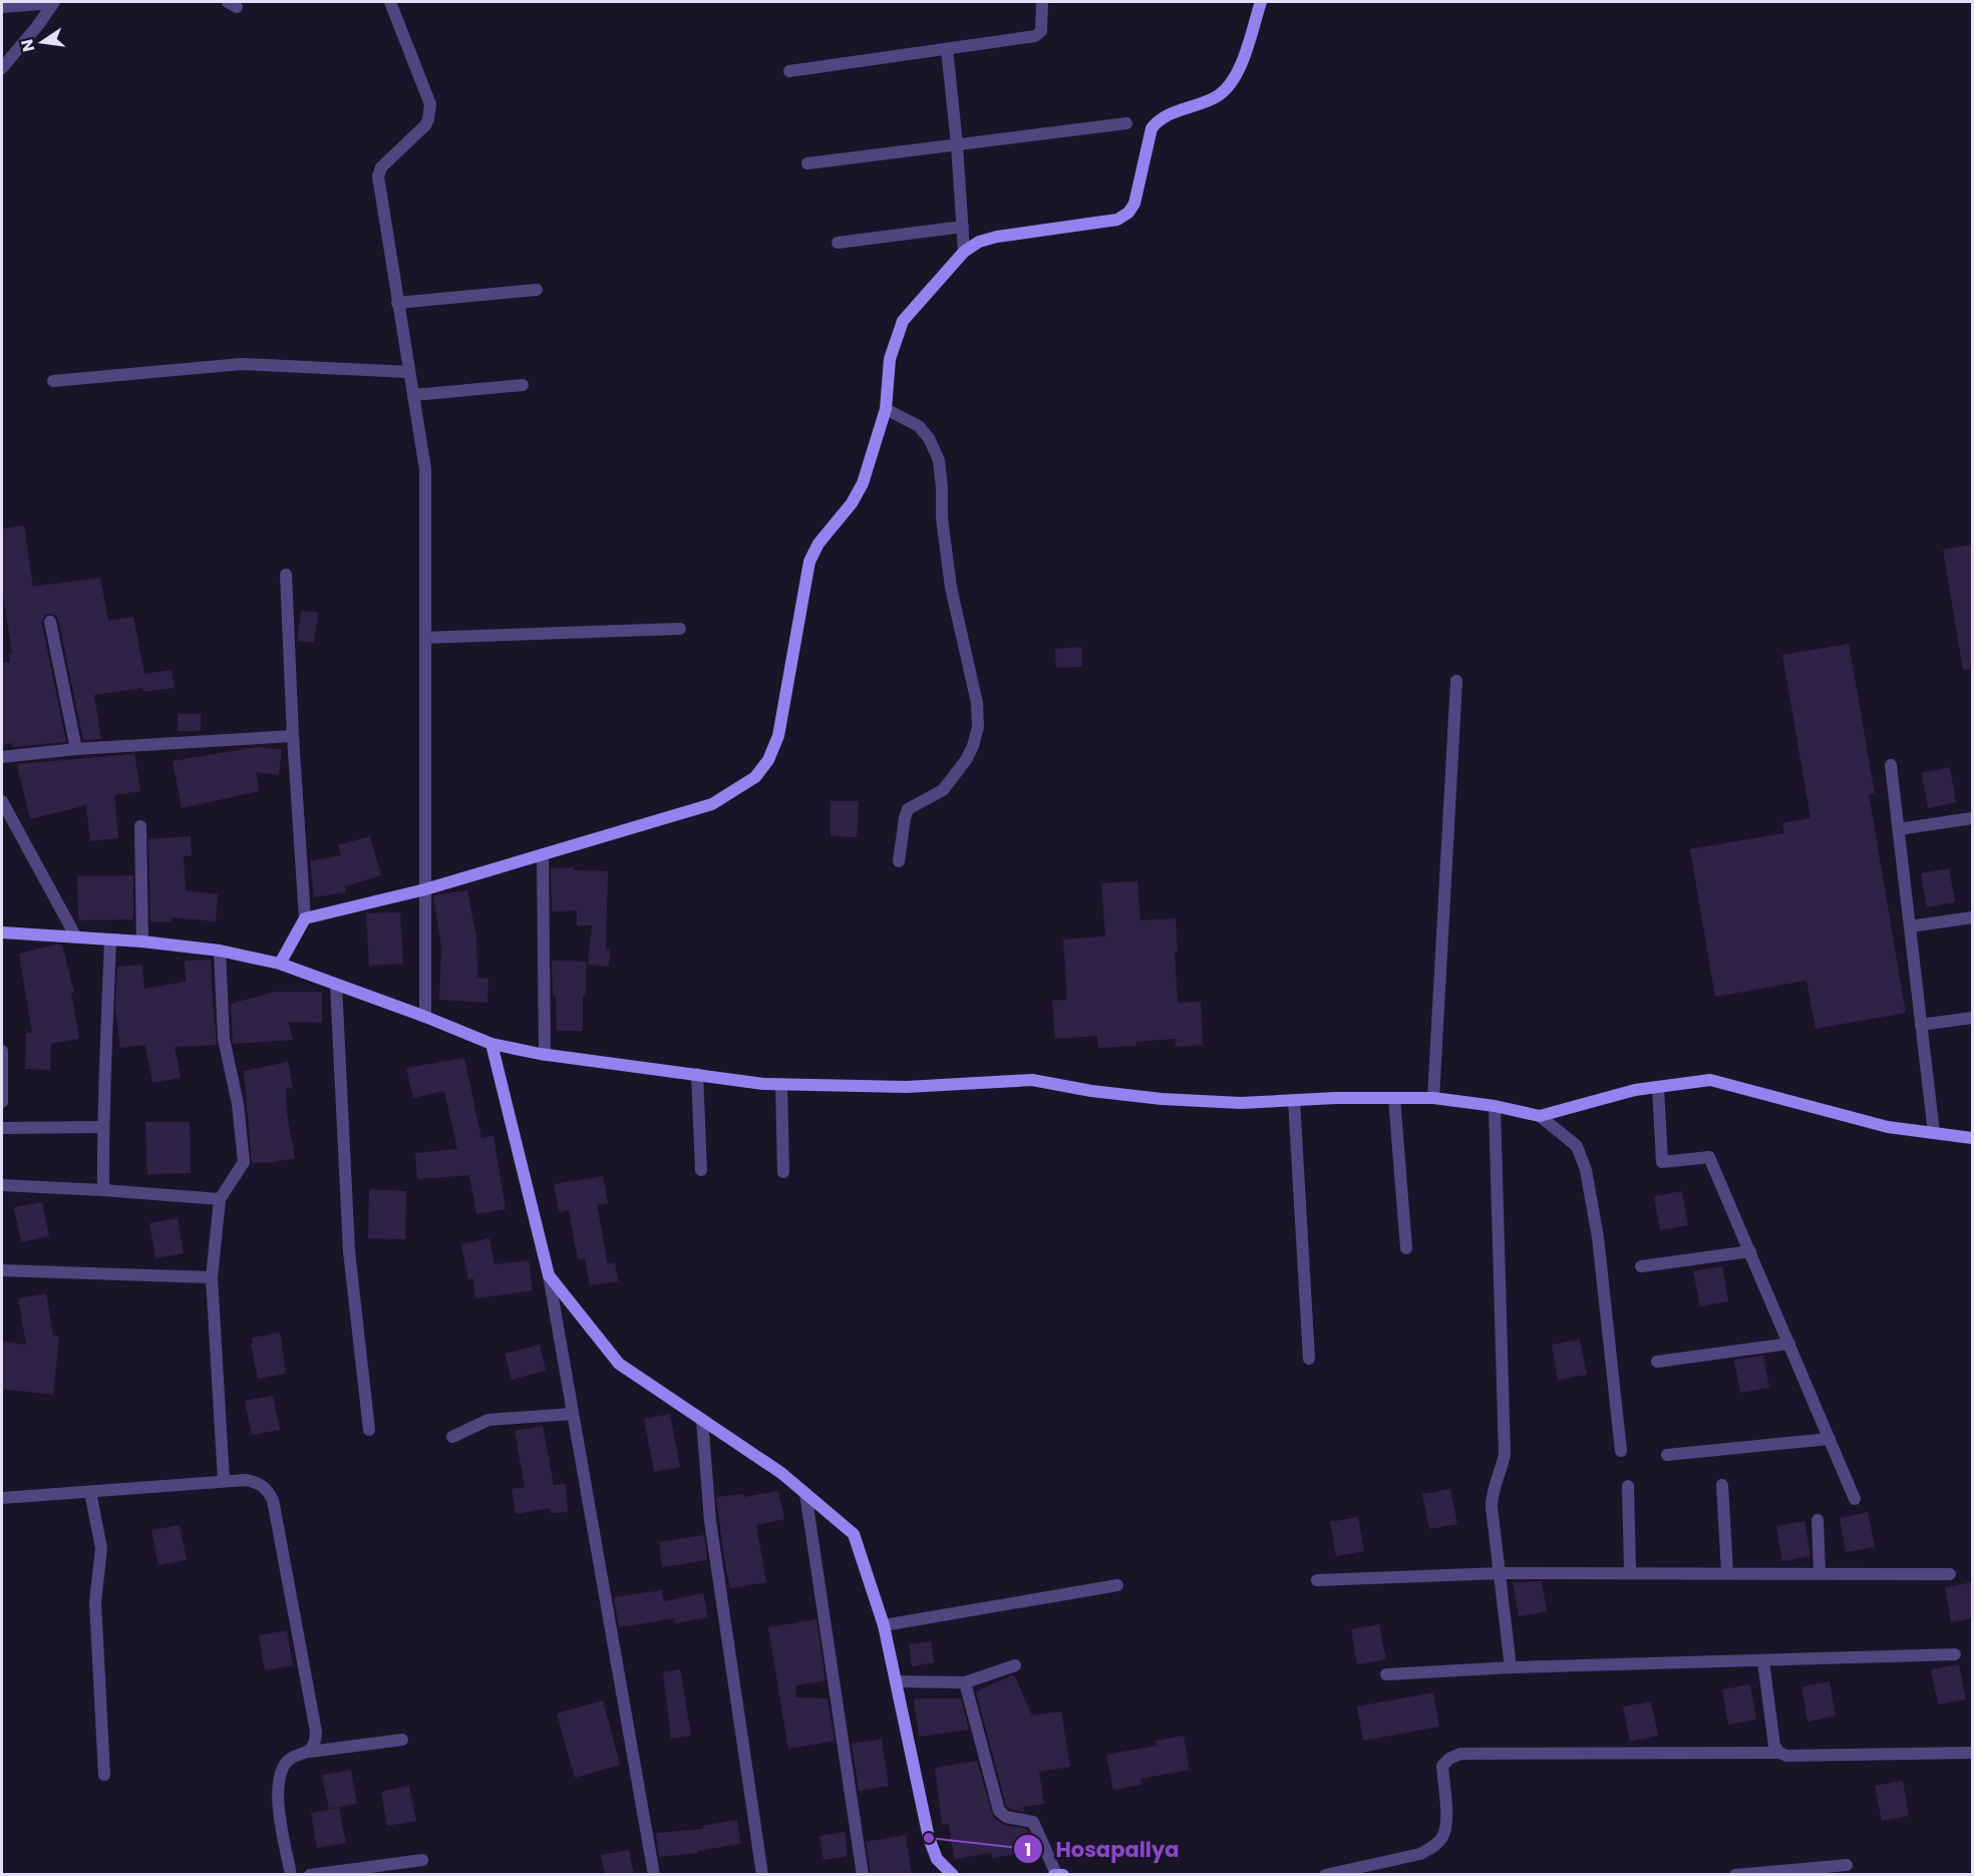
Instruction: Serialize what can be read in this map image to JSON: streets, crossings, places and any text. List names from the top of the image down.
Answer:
{
  "places": ["Hosapallya"],
  "north": "left"
}
